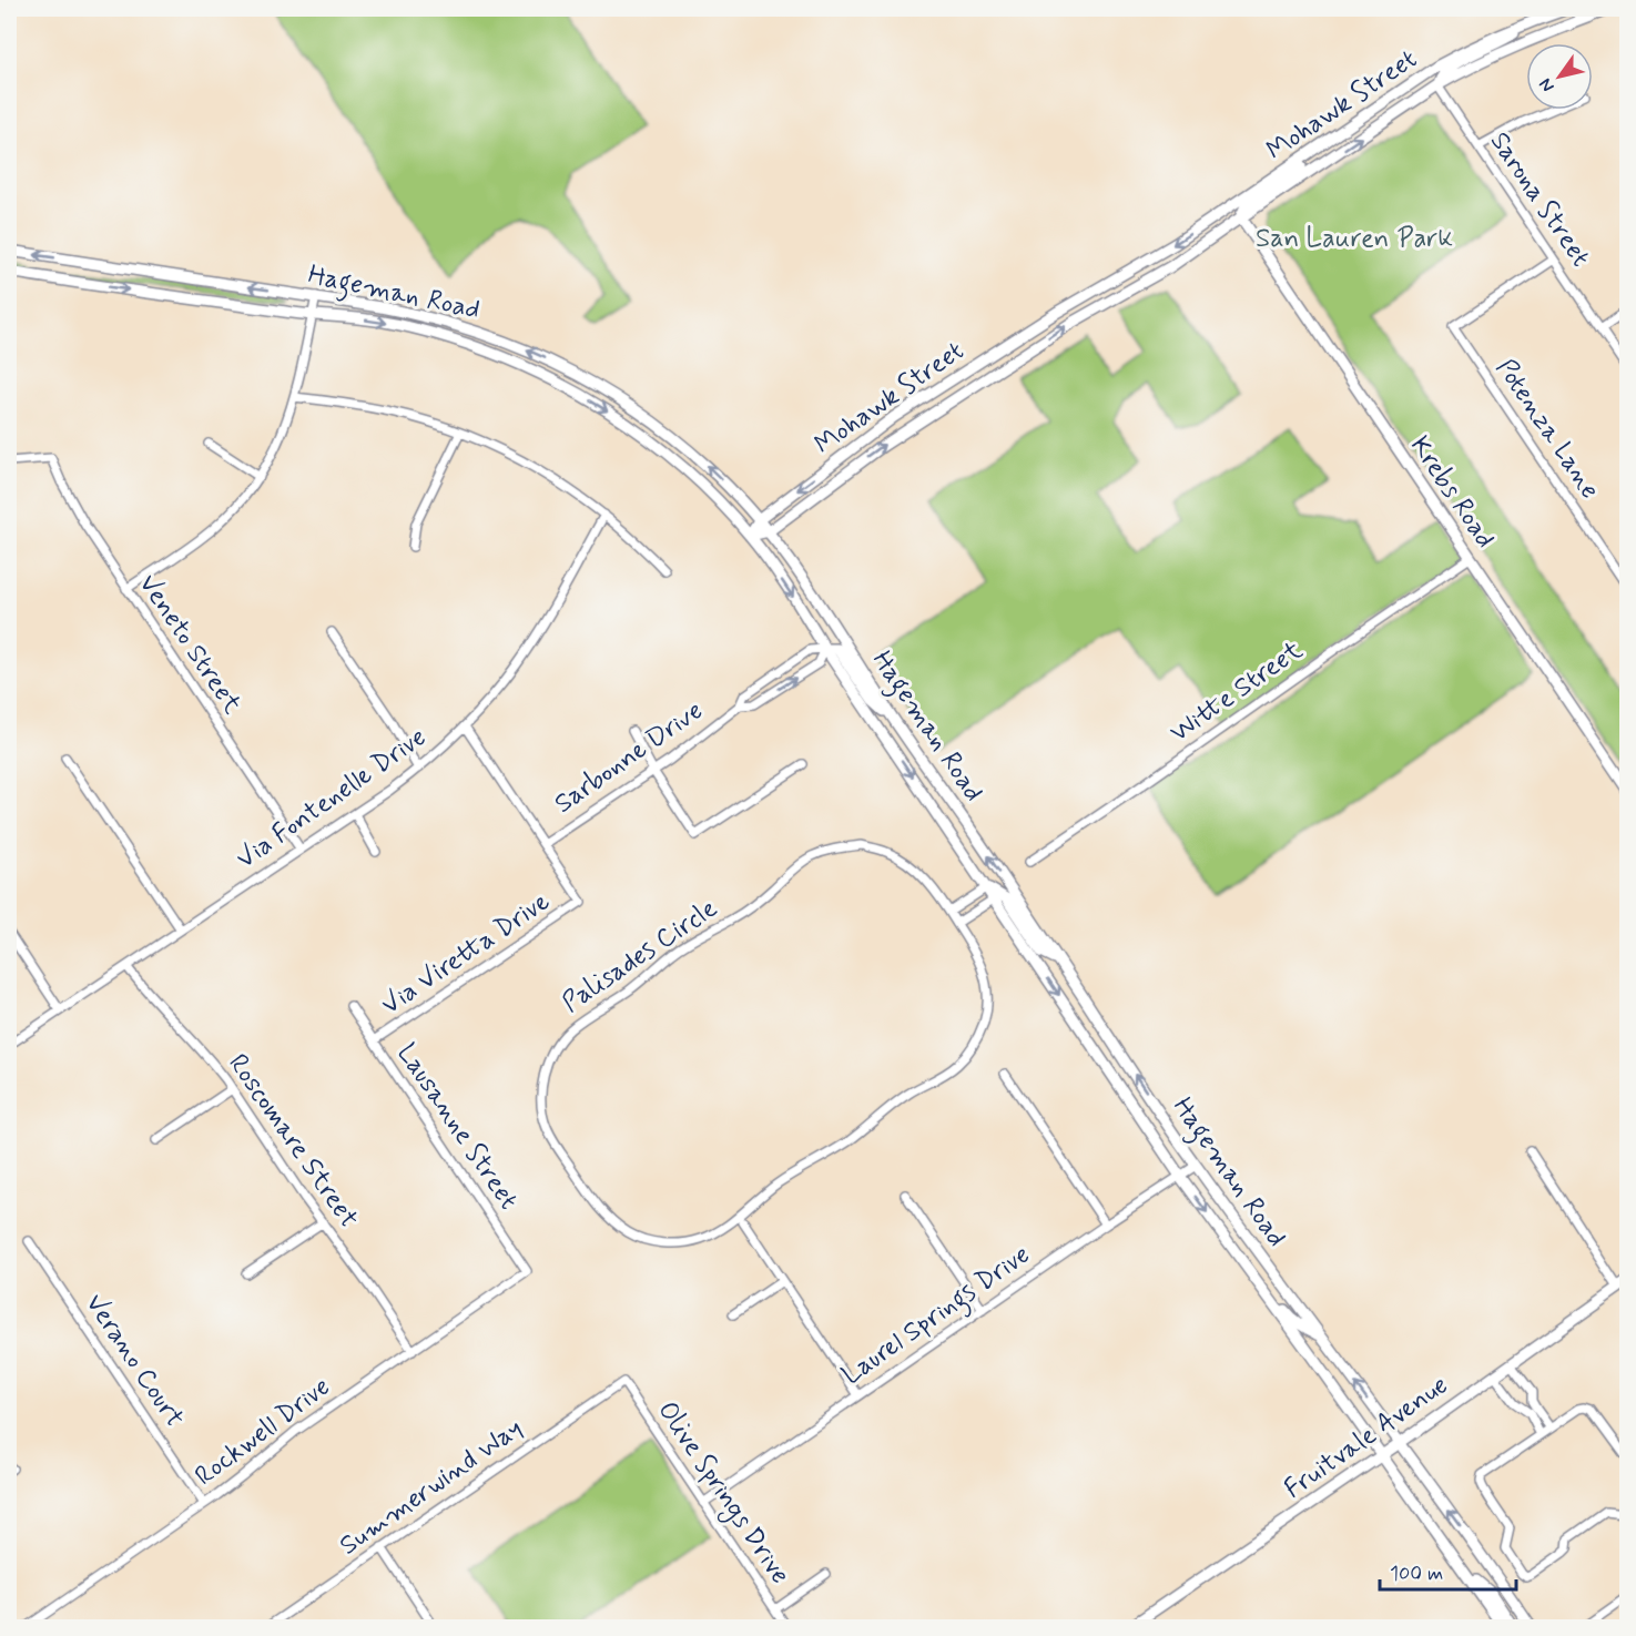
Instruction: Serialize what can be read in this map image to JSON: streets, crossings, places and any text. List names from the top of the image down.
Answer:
{
  "streets": {
    "main road": [
      "Mohawk Street",
      "Hageman Road",
      "Krebs Road",
      "Fruitvale Avenue"
    ],
    "street": [
      "Sarona Street",
      "Potenza Lane",
      "Veneto Street",
      "Witte Street",
      "Sarbonne Drive",
      "Via Fontenelle Drive",
      "Via Viretta Drive",
      "Palisades Circle",
      "Lausanne Street",
      "Roscomare Street",
      "Laurel Springs Drive",
      "Verano Court",
      "Rockwell Drive",
      "Summerwind Way",
      "Olive Springs Drive"
    ]
  },
  "crossings": [
    ["Mohawk Street", "Hageman Road"],
    ["Mohawk Street", "Krebs Road"],
    ["Sarona Street", "Potenza Lane"],
    ["Hageman Road", "Sarbonne Drive"],
    ["Hageman Road", "Laurel Springs Drive"],
    ["Hageman Road", "Fruitvale Avenue"],
    ["Krebs Road", "Witte Street"],
    ["Veneto Street", "Via Fontenelle Drive"],
    ["Sarbonne Drive", "Via Viretta Drive"],
    ["Via Fontenelle Drive", "Roscomare Street"],
    ["Via Viretta Drive", "Lausanne Street"],
    ["Lausanne Street", "Rockwell Drive"],
    ["Roscomare Street", "Rockwell Drive"],
    ["Laurel Springs Drive", "Olive Springs Drive"],
    ["Verano Court", "Rockwell Drive"],
    ["Summerwind Way", "Olive Springs Drive"]
  ],
  "parks": ["San Lauren Park"],
  "scale_bar": "100 m",
  "north": "bottom left"
}
